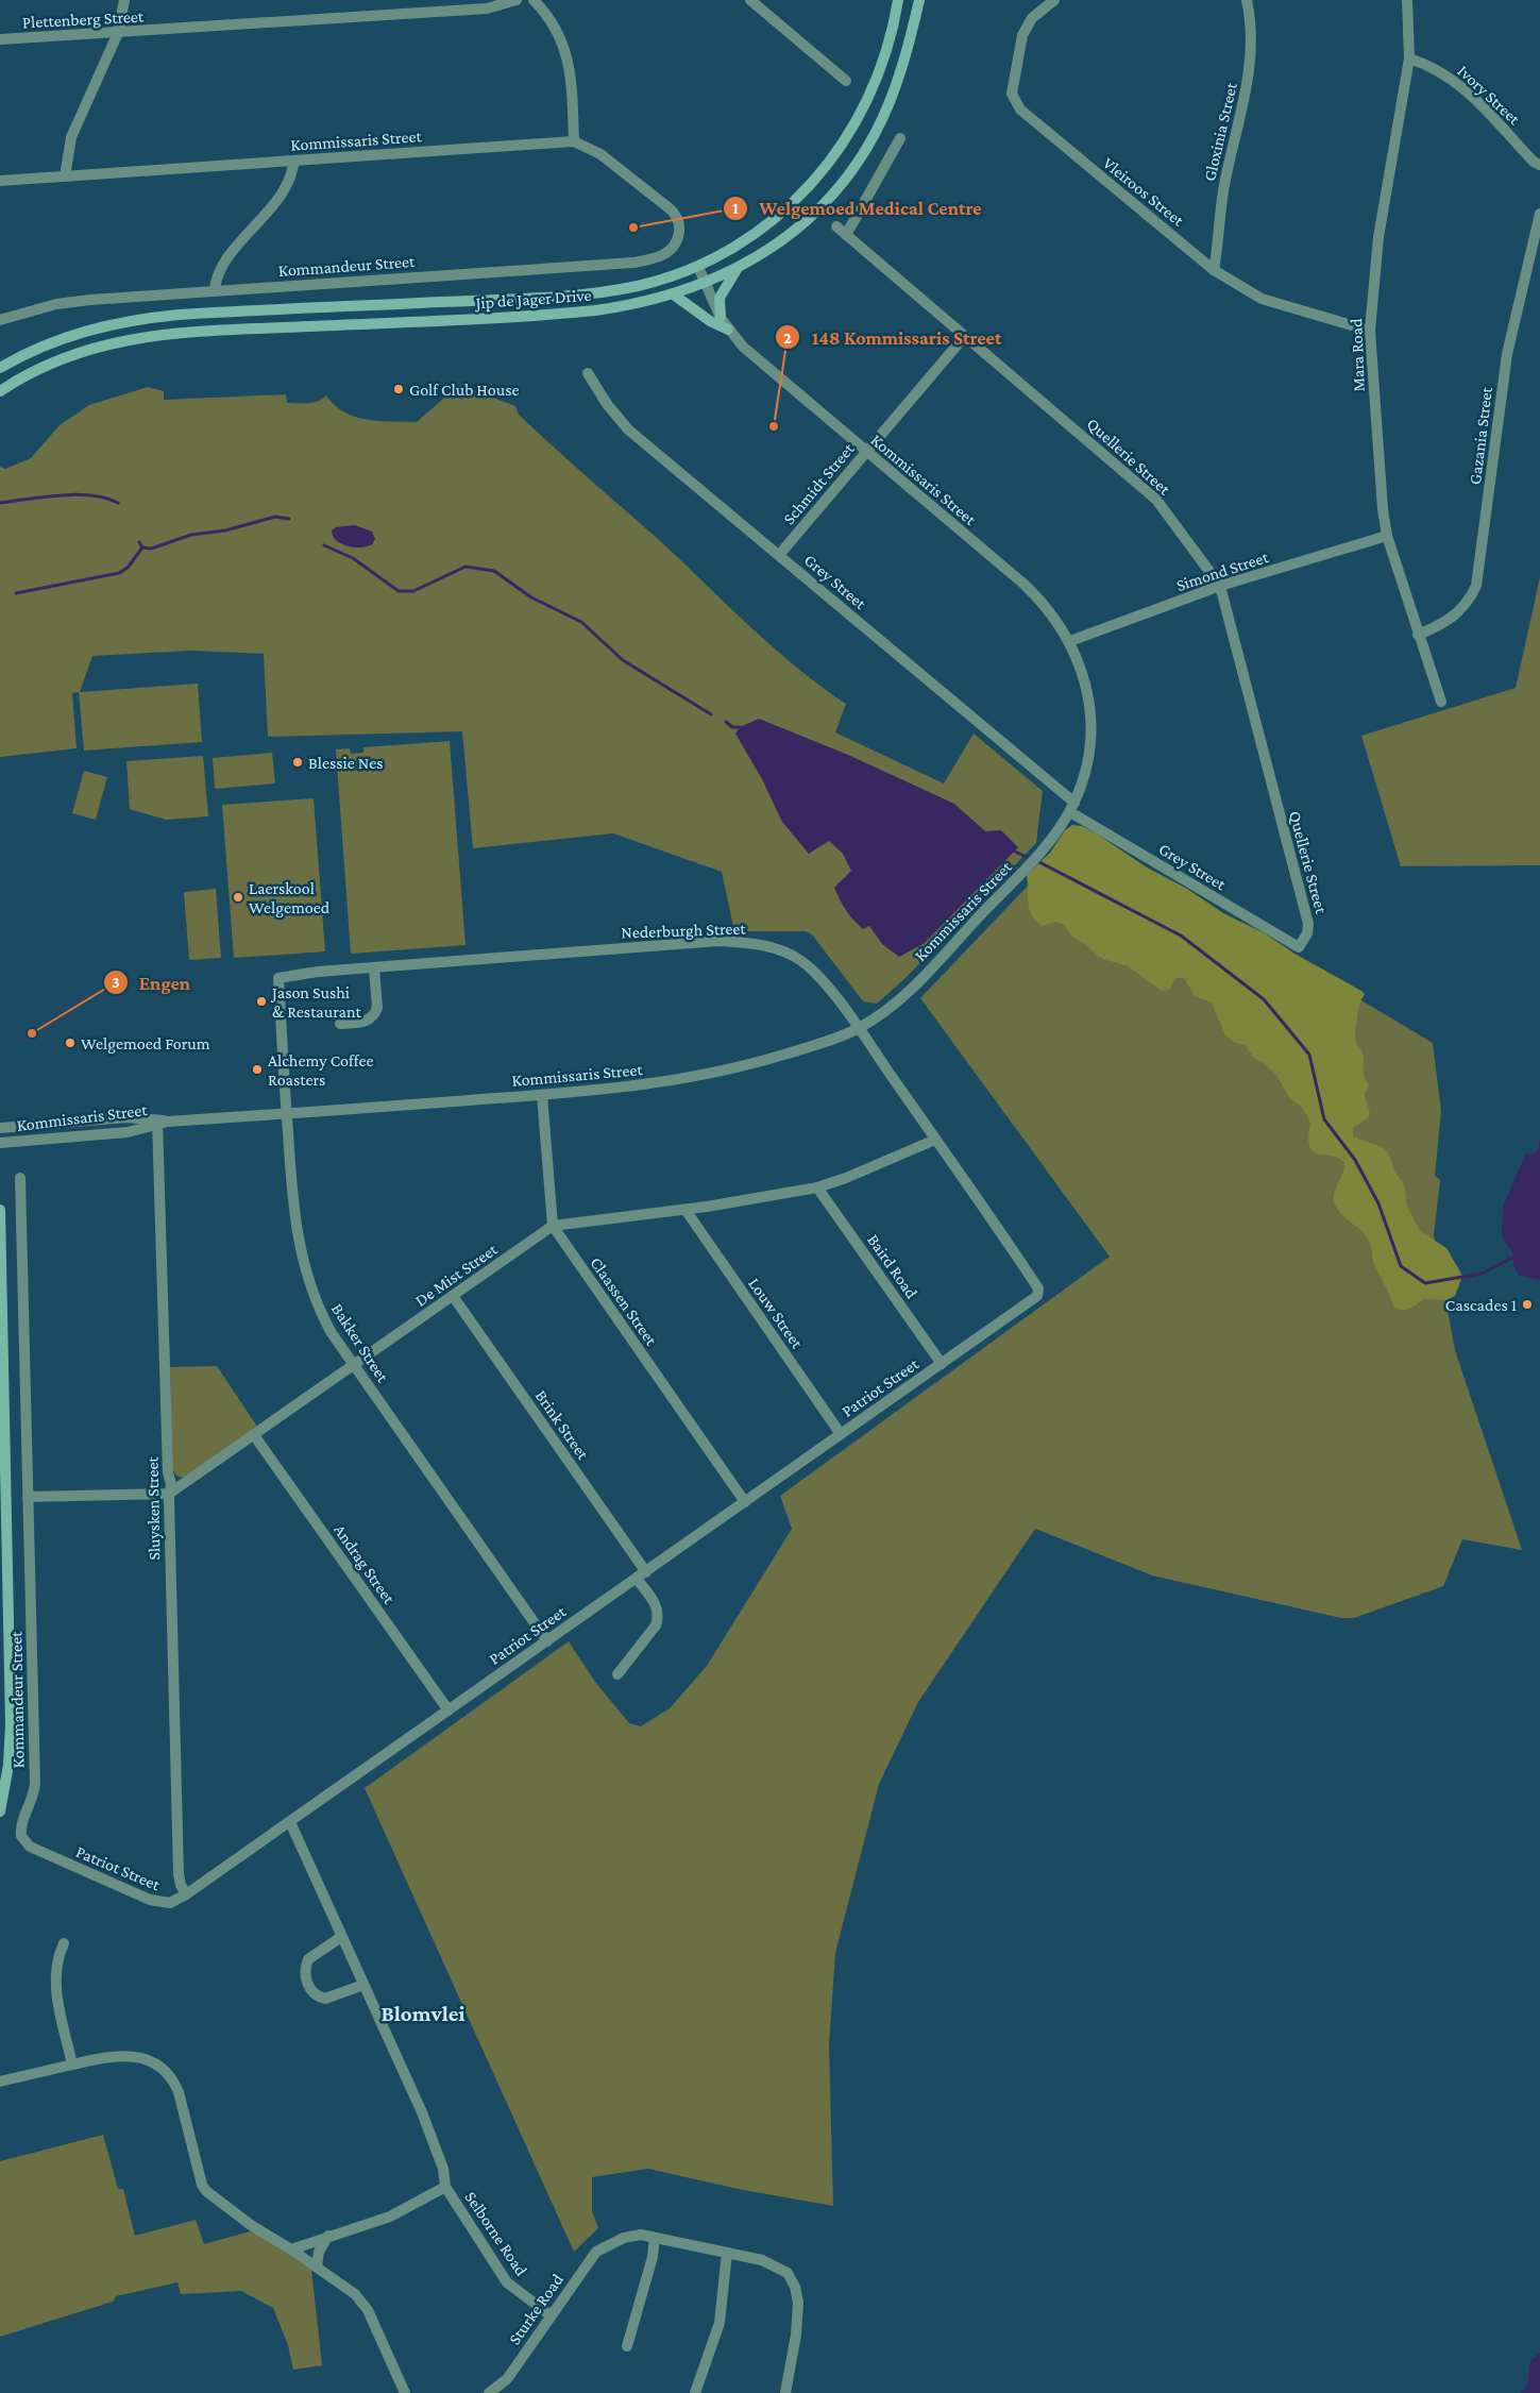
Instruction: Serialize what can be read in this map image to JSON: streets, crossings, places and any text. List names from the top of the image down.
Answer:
{
  "streets": {
    "main road": ["Jip de Jager Drive"],
    "street": [
      "Plettenberg Street",
      "Ivory Street",
      "Gloxinia Street",
      "Kommissaris Street",
      "Vleiroos Street",
      "Kommandeur Street",
      "Mara Road",
      "Gazania Street",
      "Quellerie Street",
      "Schmidt Street",
      "Simond Street",
      "Grey Street",
      "Nederburgh Street",
      "Baird Road",
      "De Mist Street",
      "Claassen Street",
      "Louw Street",
      "Bakker Street",
      "Patriot Street",
      "Brink Street",
      "Sluysken Street",
      "Andrag Street",
      "Selborne Road",
      "Sturke Road"
    ]
  },
  "crossings": [
    ["Ivory Street", "Mara Road"],
    ["Gloxinia Street", "Vleiroos Street"],
    ["Kommissaris Street", "Kommandeur Street"],
    ["Kommissaris Street", "Jip de Jager Drive"],
    ["Kommissaris Street", "Schmidt Street"],
    ["Kommissaris Street", "Simond Street"],
    ["Kommissaris Street", "Grey Street"],
    ["Kommissaris Street", "Nederburgh Street"],
    ["Kommissaris Street", "Bakker Street"],
    ["Kommissaris Street", "Sluysken Street"],
    ["Vleiroos Street", "Mara Road"],
    ["Kommandeur Street", "Patriot Street"],
    ["Mara Road", "Gazania Street"],
    ["Mara Road", "Simond Street"],
    ["Quellerie Street", "Schmidt Street"],
    ["Quellerie Street", "Simond Street"],
    ["Quellerie Street", "Grey Street"],
    ["Schmidt Street", "Grey Street"],
    ["Nederburgh Street", "De Mist Street"],
    ["Nederburgh Street", "Bakker Street"],
    ["Nederburgh Street", "Patriot Street"],
    ["Baird Road", "De Mist Street"],
    ["Baird Road", "Patriot Street"],
    ["De Mist Street", "Claassen Street"],
    ["De Mist Street", "Louw Street"],
    ["De Mist Street", "Bakker Street"],
    ["De Mist Street", "Brink Street"],
    ["De Mist Street", "Sluysken Street"],
    ["De Mist Street", "Andrag Street"],
    ["Claassen Street", "Patriot Street"],
    ["Louw Street", "Patriot Street"],
    ["Bakker Street", "Patriot Street"],
    ["Patriot Street", "Brink Street"],
    ["Patriot Street", "Sluysken Street"],
    ["Patriot Street", "Andrag Street"],
    ["Selborne Road", "Sturke Road"]
  ],
  "districts": ["Blomvlei"],
  "places": [
    "Welgemoed Medical Centre",
    "Golf Club House",
    "148 Kommissaris Street",
    "Blessie Nes",
    "Laerskool Welgemoed",
    "Jason Sushi & Restaurant",
    "Engen",
    "Welgemoed Forum",
    "Alchemy Coffee Roasters",
    "Cascades 1"
  ]
}
